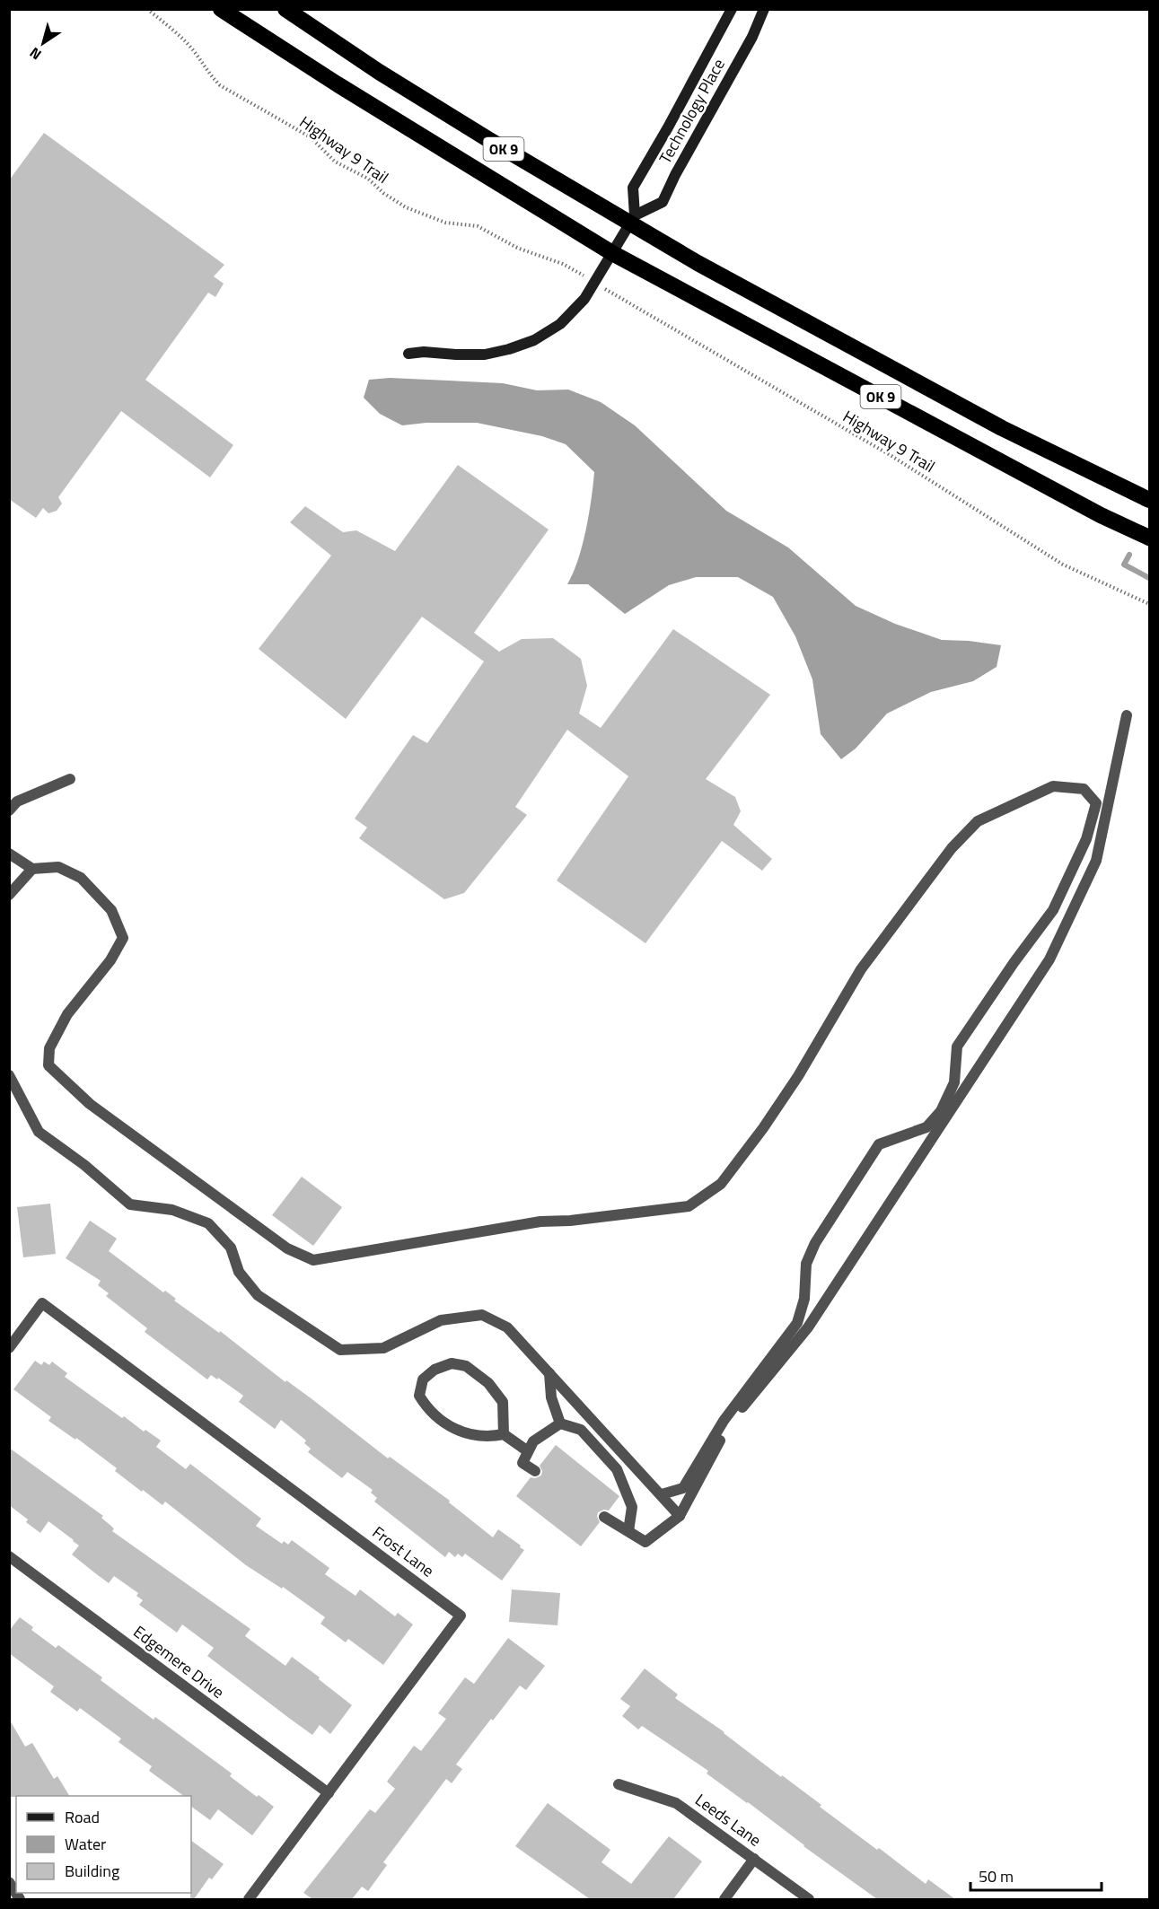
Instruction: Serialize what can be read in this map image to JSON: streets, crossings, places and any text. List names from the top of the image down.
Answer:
{
  "streets": {
    "highway": ["OK 9"],
    "street": [
      "Technology Place",
      "Frost Lane",
      "Edgemere Drive",
      "Leeds Lane"
    ],
    "path": ["Highway 9 Trail"]
  },
  "crossings": [
    ["Technology Place", "OK 9"],
    ["Frost Lane", "Edgemere Drive"]
  ],
  "legend": ["Road", "Water", "Building"],
  "scale_bar": "50 m",
  "north": "bottom left"
}
